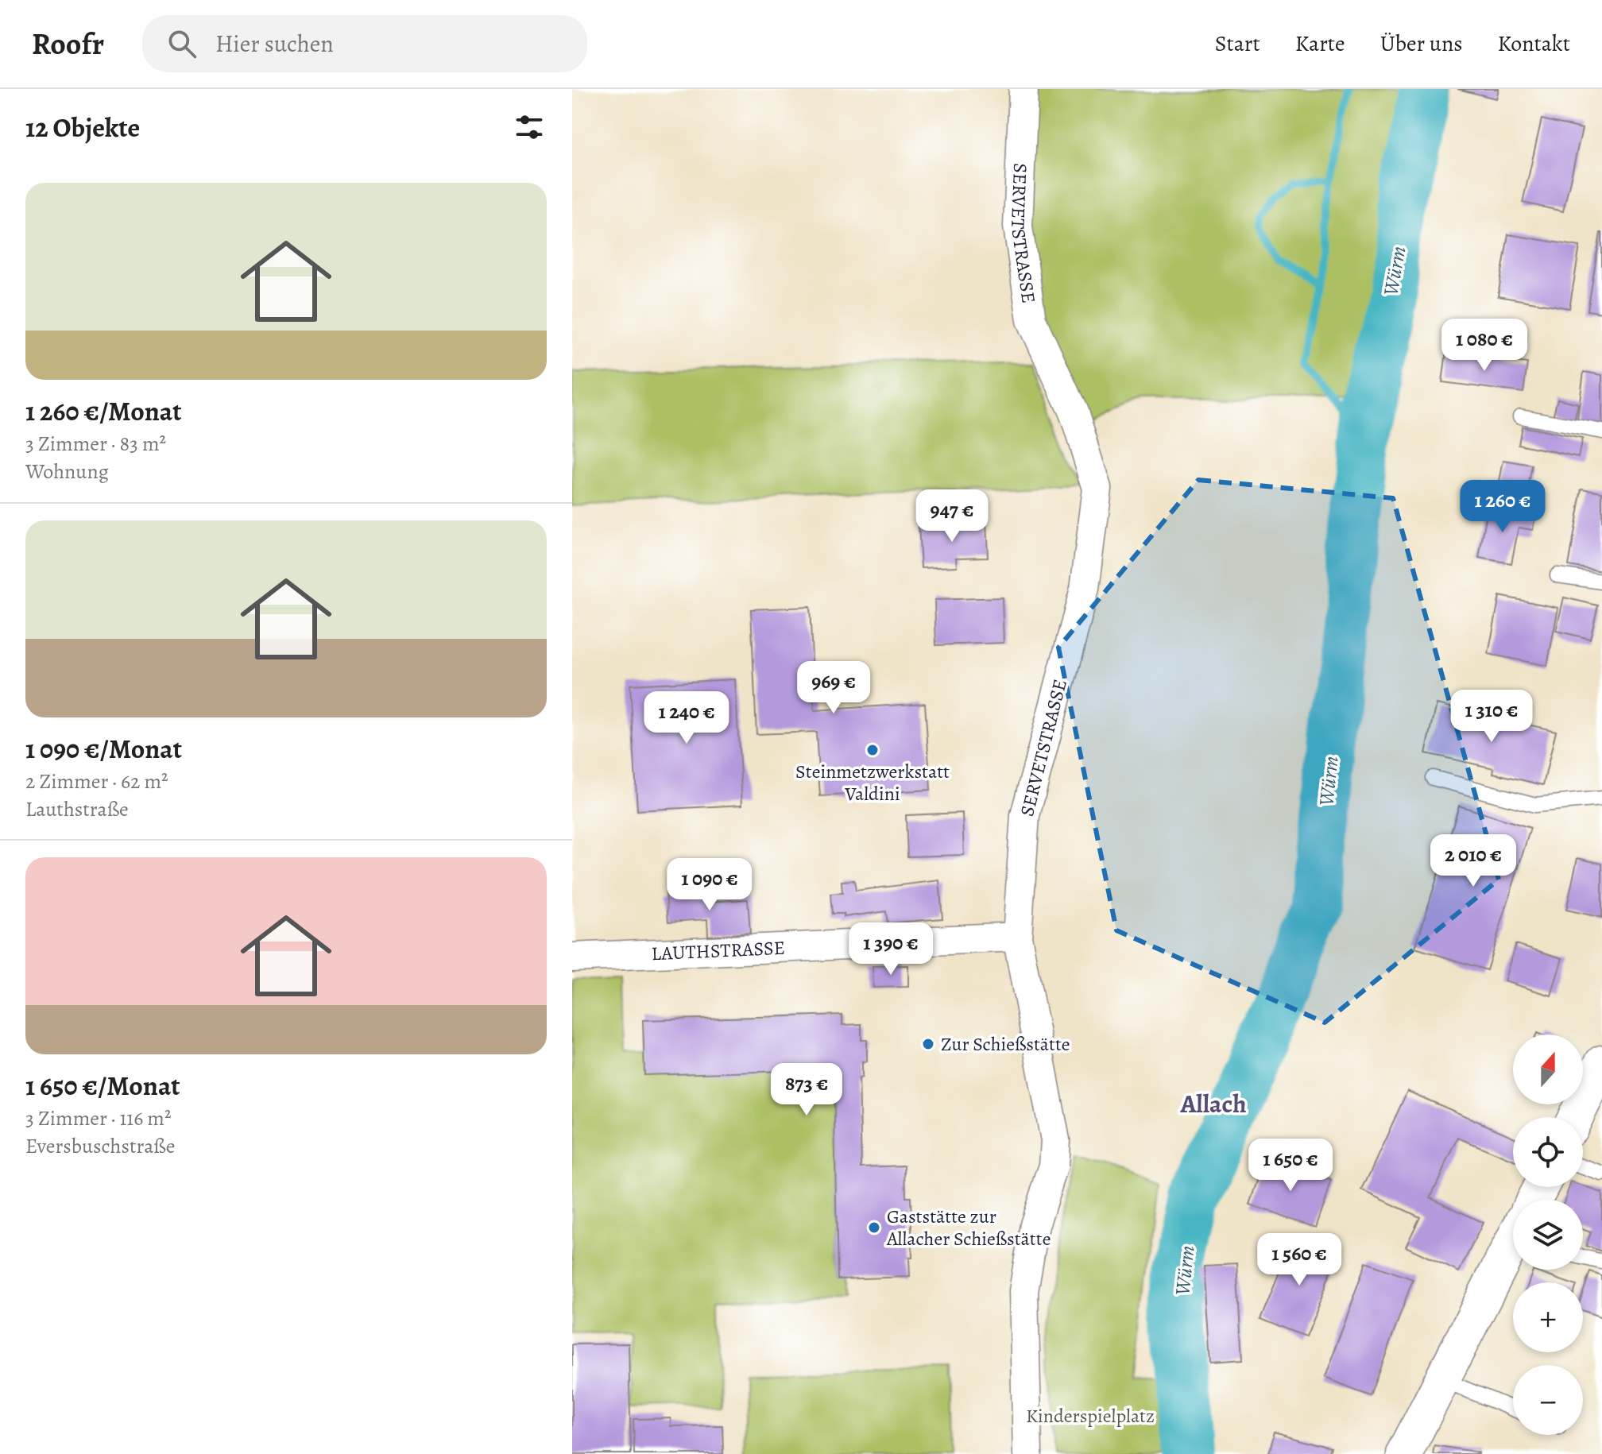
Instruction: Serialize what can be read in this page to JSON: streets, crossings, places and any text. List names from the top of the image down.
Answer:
{
  "streets": {
    "street": ["SERVETSTRASSE", "LAUTHSTRASSE"]
  },
  "crossings": [
    ["SERVETSTRASSE", "LAUTHSTRASSE"]
  ],
  "districts": ["Allach"],
  "water": ["Würm"],
  "parks": ["Kinderspielplatz"],
  "places": ["Steinmetzwerkstatt Valdini", "Zur Schießstätte", "Gaststätte zur Allacher Schießstätte"],
  "north": "top",
  "page": {
    "header": "Roofr",
    "search": "Hier suchen",
    "nav": [
      "Start",
      "Karte",
      "Über uns",
      "Kontakt"
    ],
    "heading": "12 Objekte",
    "list": [
      {
        "name": "1 260 €/Monat",
        "note": "3 Zimmer · 83 m² · Wohnung"
      },
      {
        "name": "1 090 €/Monat",
        "note": "2 Zimmer · 62 m² · Lauthstraße"
      },
      {
        "name": "1 650 €/Monat",
        "note": "3 Zimmer · 116 m² · Eversbuschstraße"
      }
    ],
    "price": [
      "1 080 €",
      "1 260 €",
      "947 €",
      "969 €",
      "1 310 €",
      "1 240 €",
      "2 010 €",
      "1 090 €",
      "1 390 €",
      "873 €",
      "1 650 €",
      "1 560 €"
    ],
    "map_buttons": ["+", "−"]
  }
}
